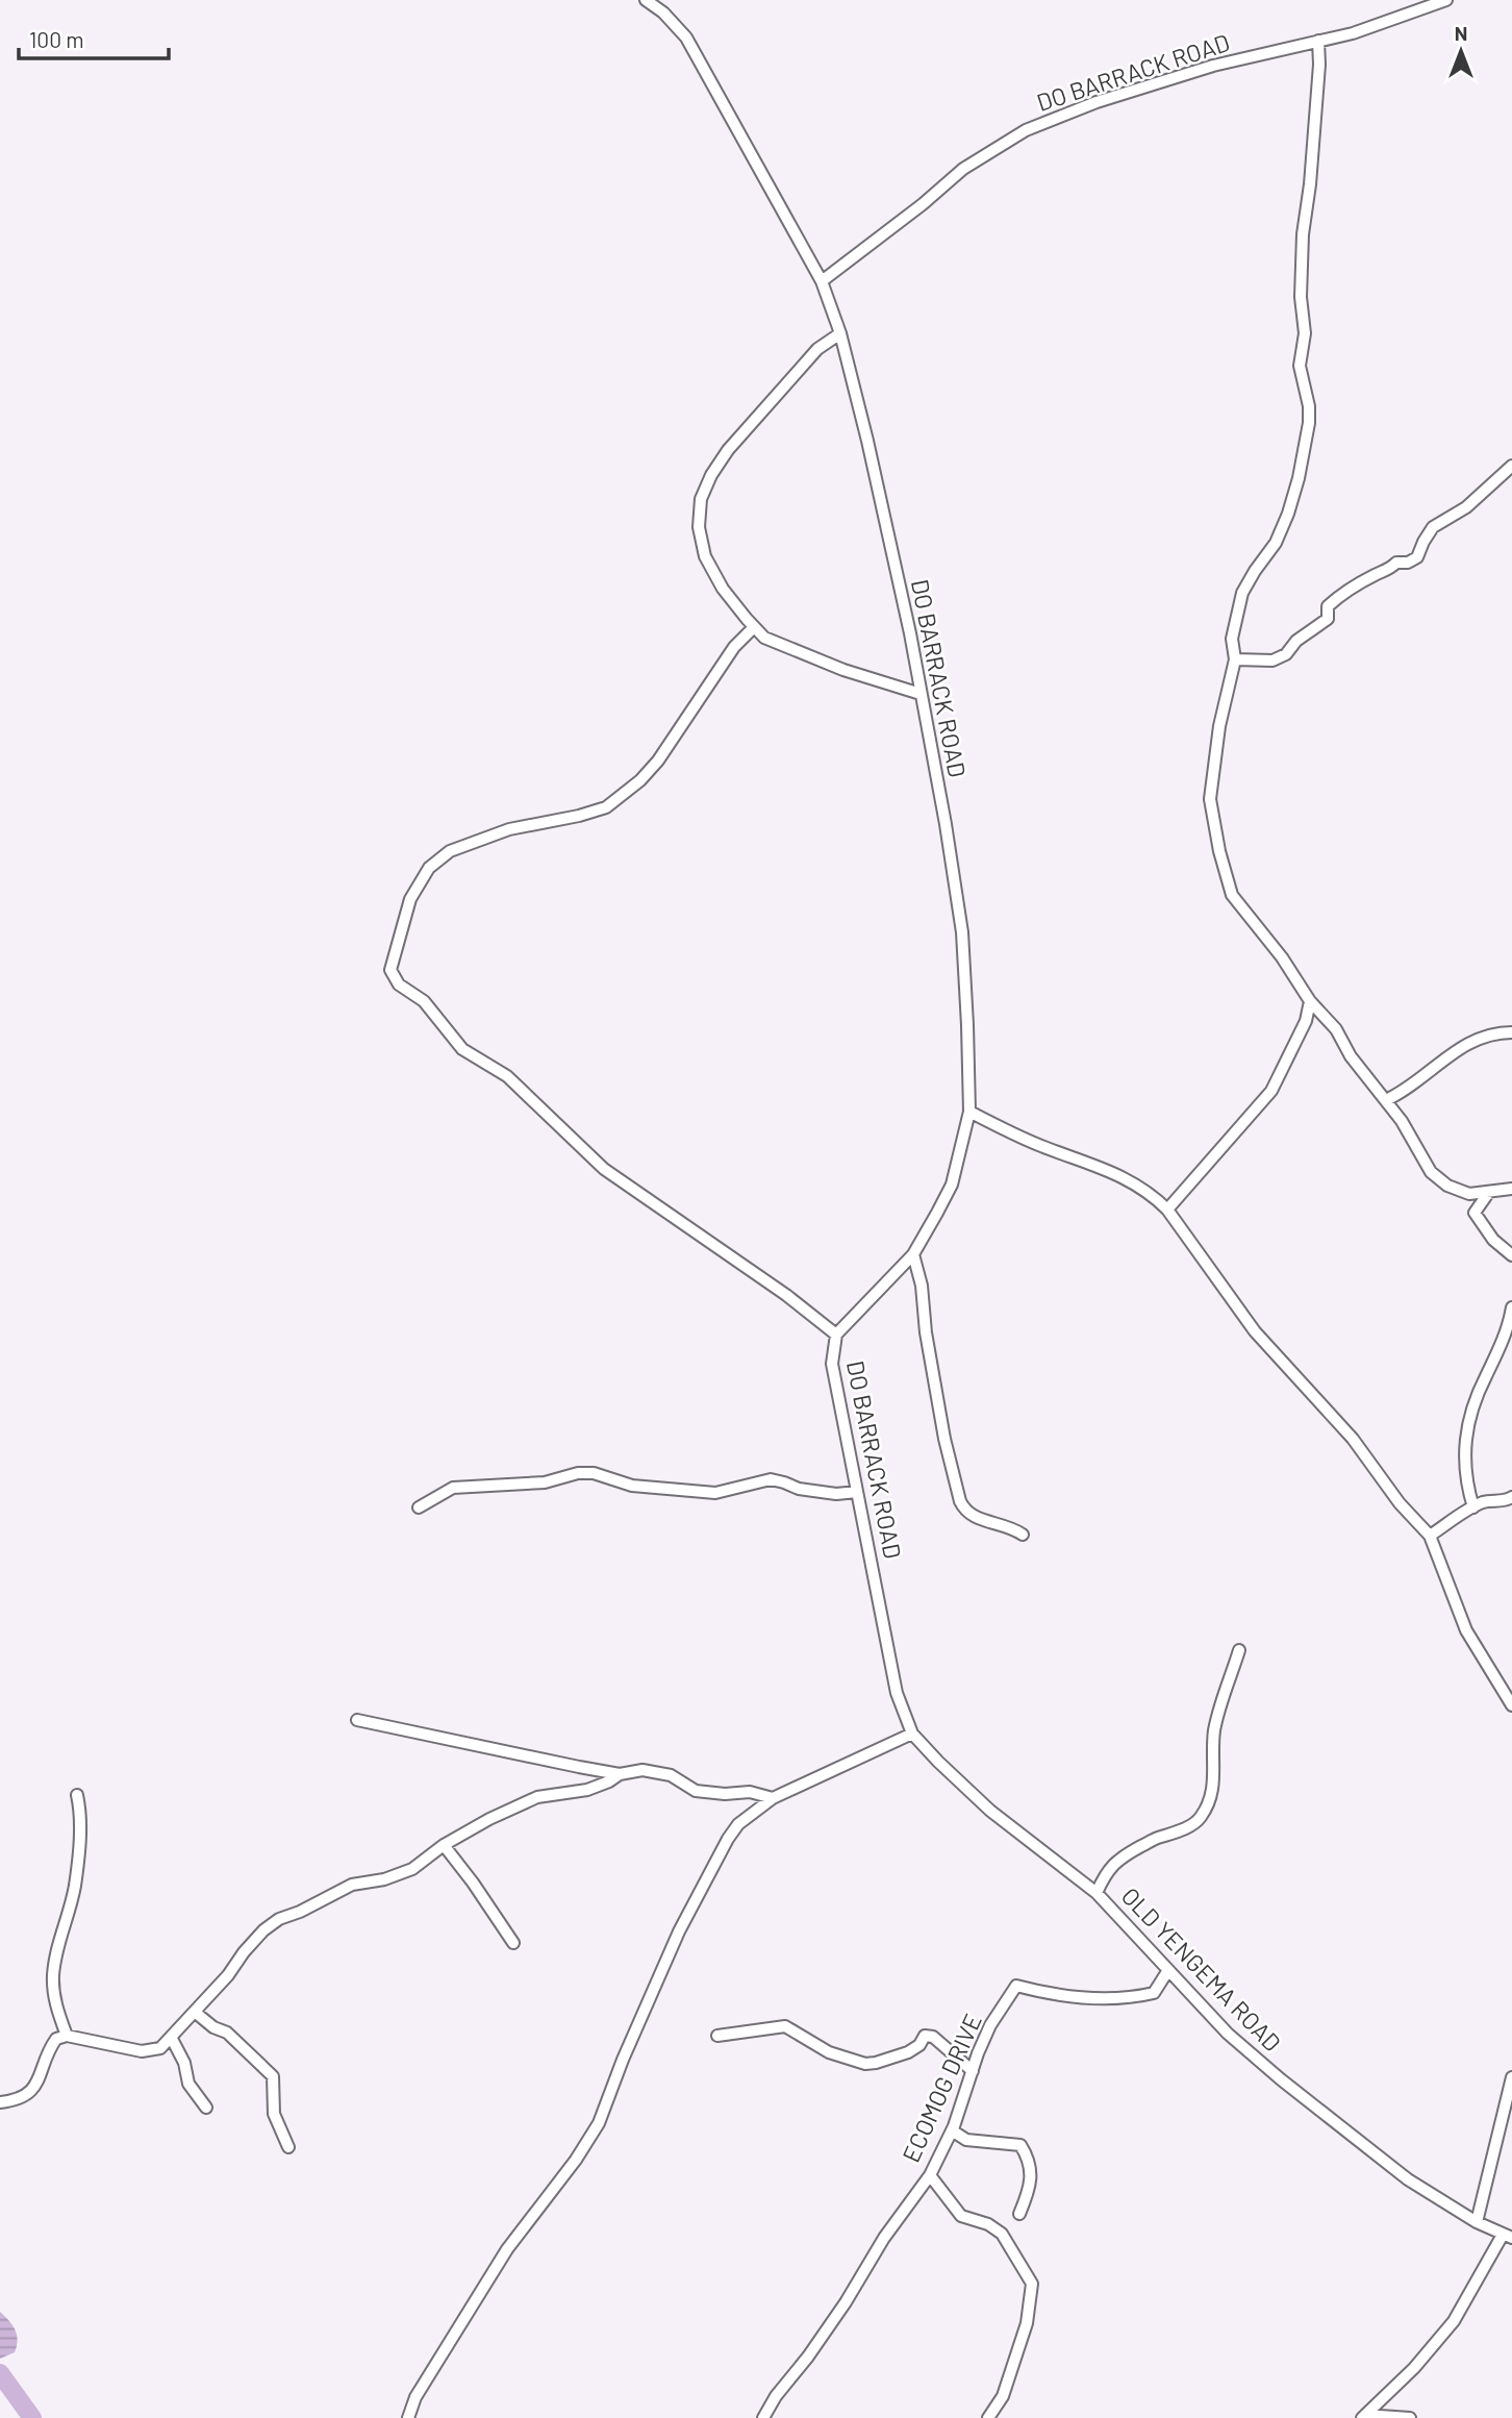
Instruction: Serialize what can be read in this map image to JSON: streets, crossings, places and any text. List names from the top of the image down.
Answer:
{
  "streets": {
    "street": ["DO BARRACK ROAD", "OLD YENGEMA ROAD", "ECOMOG DRIVE"]
  },
  "crossings": [
    ["DO BARRACK ROAD", "OLD YENGEMA ROAD"],
    ["OLD YENGEMA ROAD", "ECOMOG DRIVE"]
  ],
  "scale_bar": "100 m",
  "north": "top"
}
